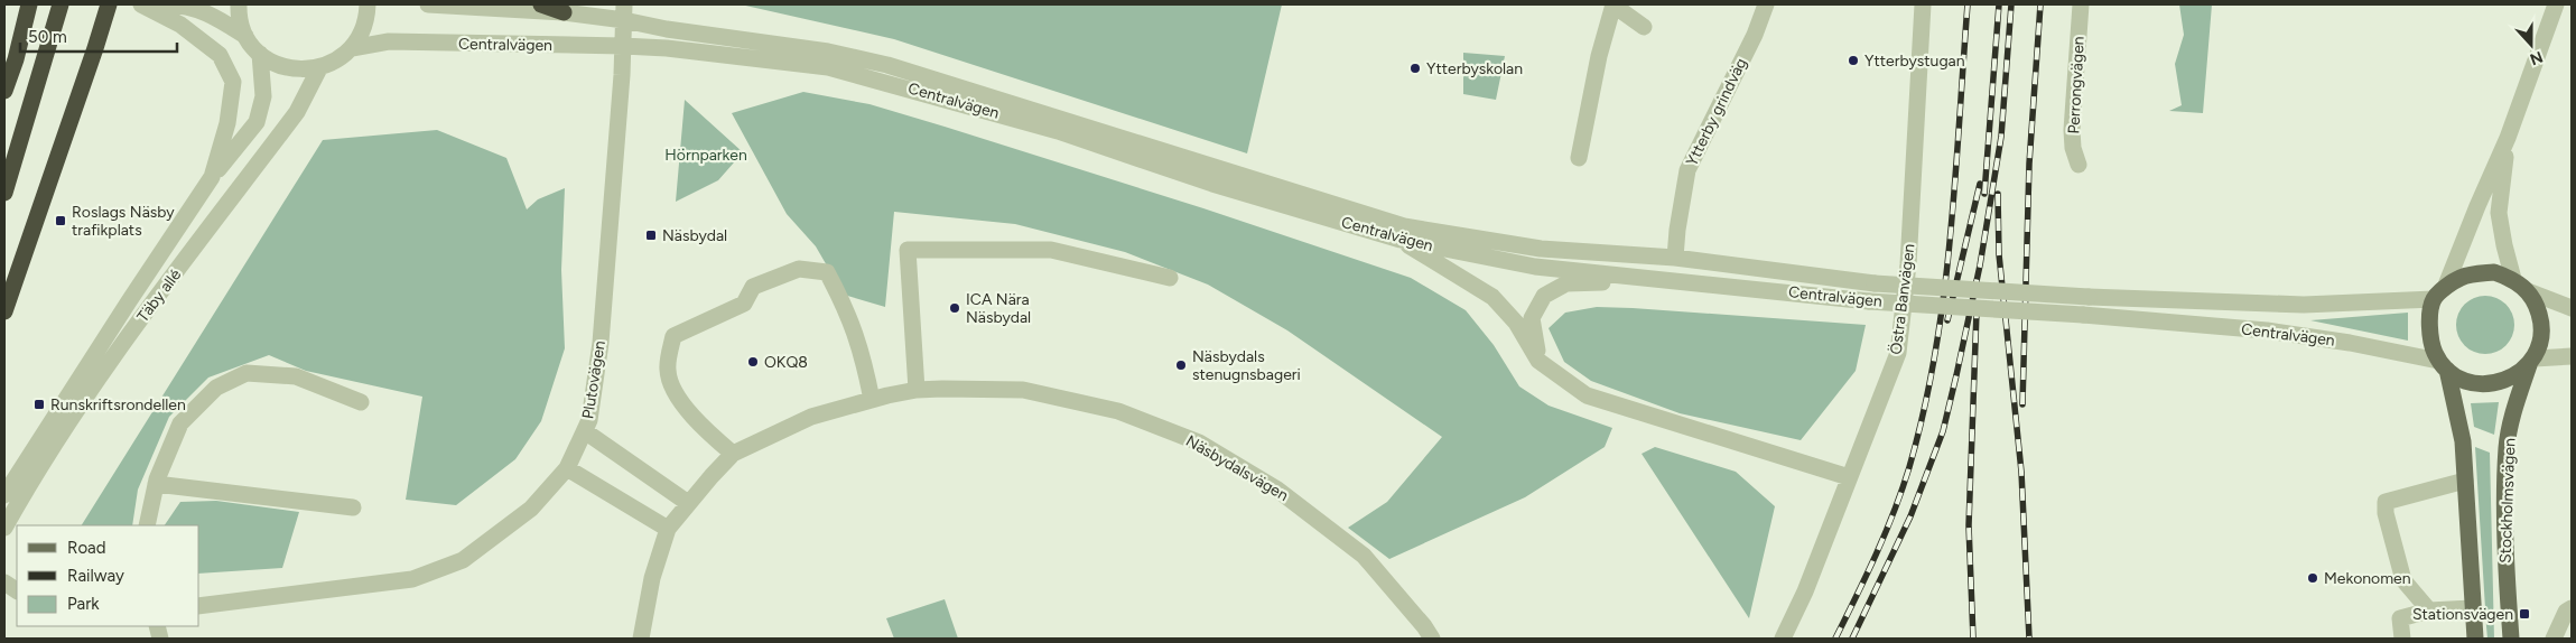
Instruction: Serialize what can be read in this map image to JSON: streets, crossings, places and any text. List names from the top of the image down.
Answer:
{
  "streets": {
    "main road": ["Stockholmsvägen"],
    "street": [
      "Centralvägen",
      "Perrongvägen",
      "Ytterby grindväg",
      "Täby allé",
      "Östra Banvägen",
      "Plutovägen",
      "Näsbydalsvägen"
    ]
  },
  "crossings": [
    ["Centralvägen", "Ytterby grindväg"],
    ["Centralvägen", "Täby allé"],
    ["Centralvägen", "Plutovägen"],
    ["Centralvägen", "Stockholmsvägen"]
  ],
  "parks": ["Hörnparken"],
  "places": {
    "other": [
      "Ytterbystugan",
      "Ytterbyskolan",
      "ICA Nära Näsbydal",
      "OKQ8",
      "Näsbydals stenugnsbageri",
      "Mekonomen"
    ],
    "transit": [
      "Roslags Näsby trafikplats",
      "Näsbydal",
      "Runskriftsrondellen",
      "Stationsvägen"
    ]
  },
  "legend": ["Road", "Railway", "Park"],
  "scale_bar": "50 m",
  "north": "bottom"
}
